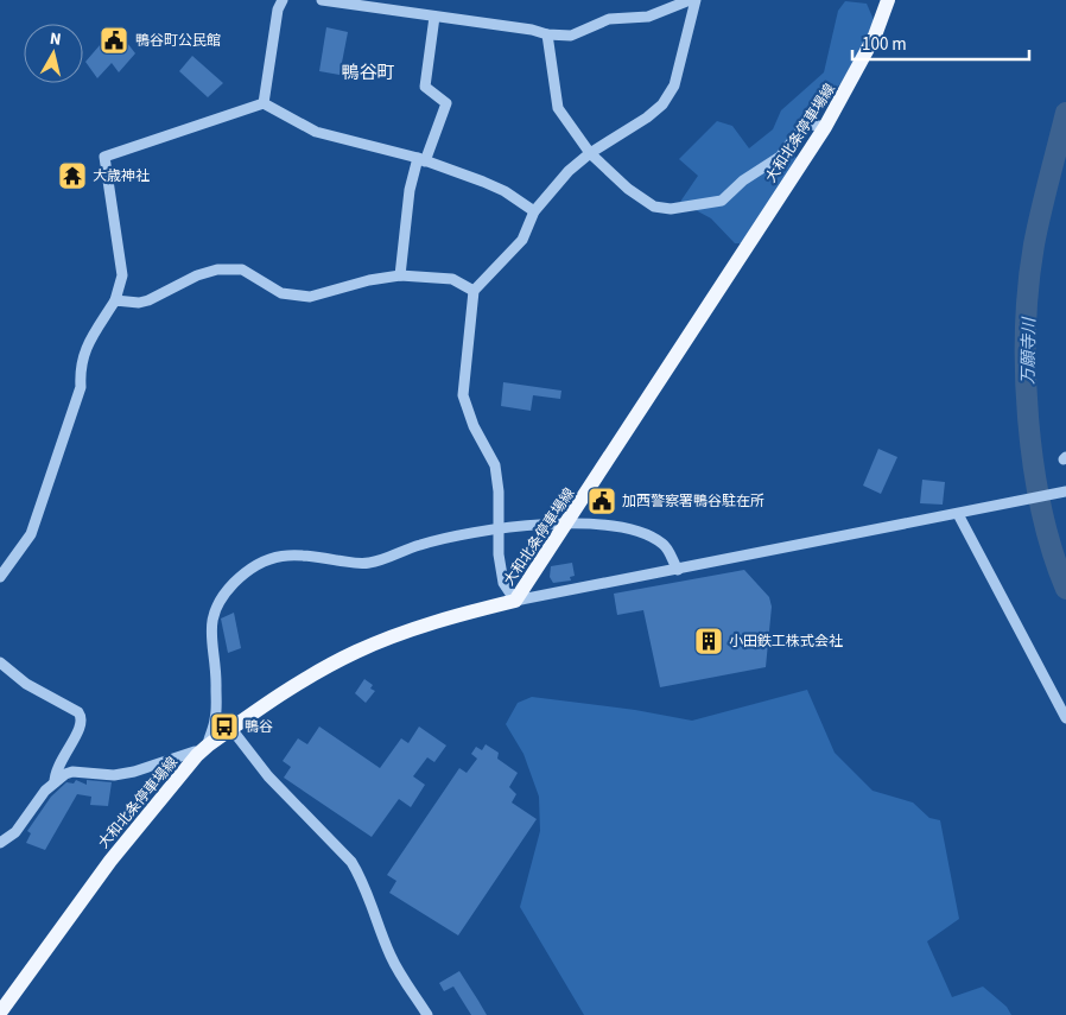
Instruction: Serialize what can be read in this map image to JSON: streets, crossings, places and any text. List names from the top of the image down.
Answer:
{
  "streets": {
    "main road": ["大和北条停車場線"]
  },
  "districts": ["鴨谷町"],
  "water": ["万願寺川"],
  "places": {
    "public building": ["鴨谷町公民館", "加西警察署鴨谷駐在所"],
    "temple": ["大歳神社"],
    "building": ["小田鉄工株式会社"],
    "bus stop": ["鴨谷"]
  },
  "scale_bar": "100 m",
  "north": "top"
}
